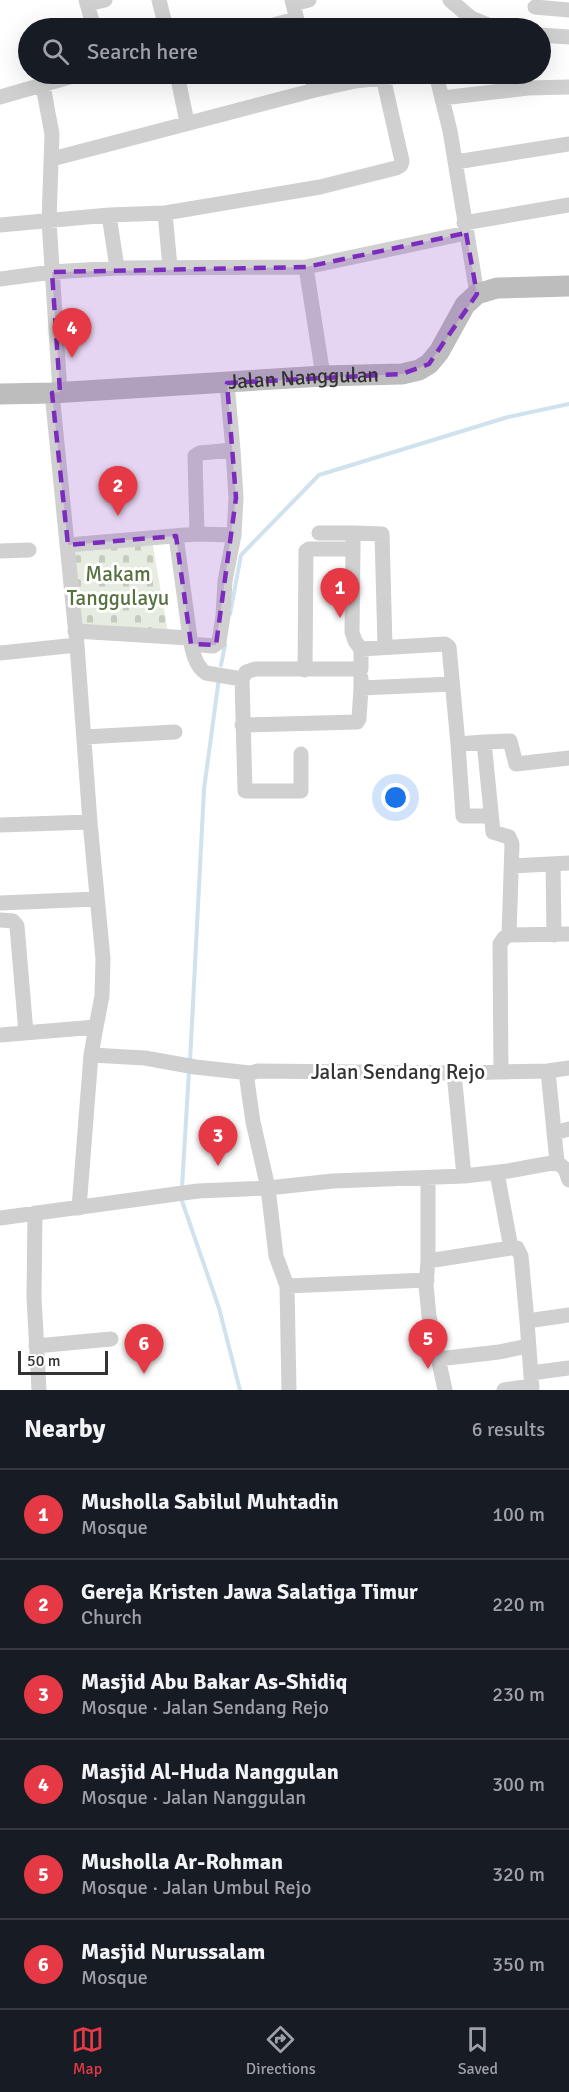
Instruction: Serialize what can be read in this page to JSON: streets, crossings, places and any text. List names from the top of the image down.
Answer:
{
  "streets": {
    "street": ["Jalan Nanggulan", "Jalan Sendang Rejo"]
  },
  "parks": ["Makam Tanggulayu"],
  "scale_bar": "50 m",
  "page": {
    "search": "Search here",
    "pins": [
      "4",
      "2",
      "1",
      "3",
      "5",
      "6"
    ],
    "scale": "50 m",
    "heading": ["Nearby", "6 results"],
    "list": [
      {
        "mark": "1",
        "name": "Musholla Sabilul Muhtadin",
        "note": "Mosque",
        "value": "100 m"
      },
      {
        "mark": "2",
        "name": "Gereja Kristen Jawa Salatiga Timur",
        "note": "Church",
        "value": "220 m"
      },
      {
        "mark": "3",
        "name": "Masjid Abu Bakar As-Shidiq",
        "note": "Mosque · Jalan Sendang Rejo",
        "value": "230 m"
      },
      {
        "mark": "4",
        "name": "Masjid Al-Huda Nanggulan",
        "note": "Mosque · Jalan Nanggulan",
        "value": "300 m"
      },
      {
        "mark": "5",
        "name": "Musholla Ar-Rohman",
        "note": "Mosque · Jalan Umbul Rejo",
        "value": "320 m"
      },
      {
        "mark": "6",
        "name": "Masjid Nurussalam",
        "note": "Mosque",
        "value": "350 m"
      }
    ],
    "nav": ["Map", "Directions", "Saved"]
  }
}
